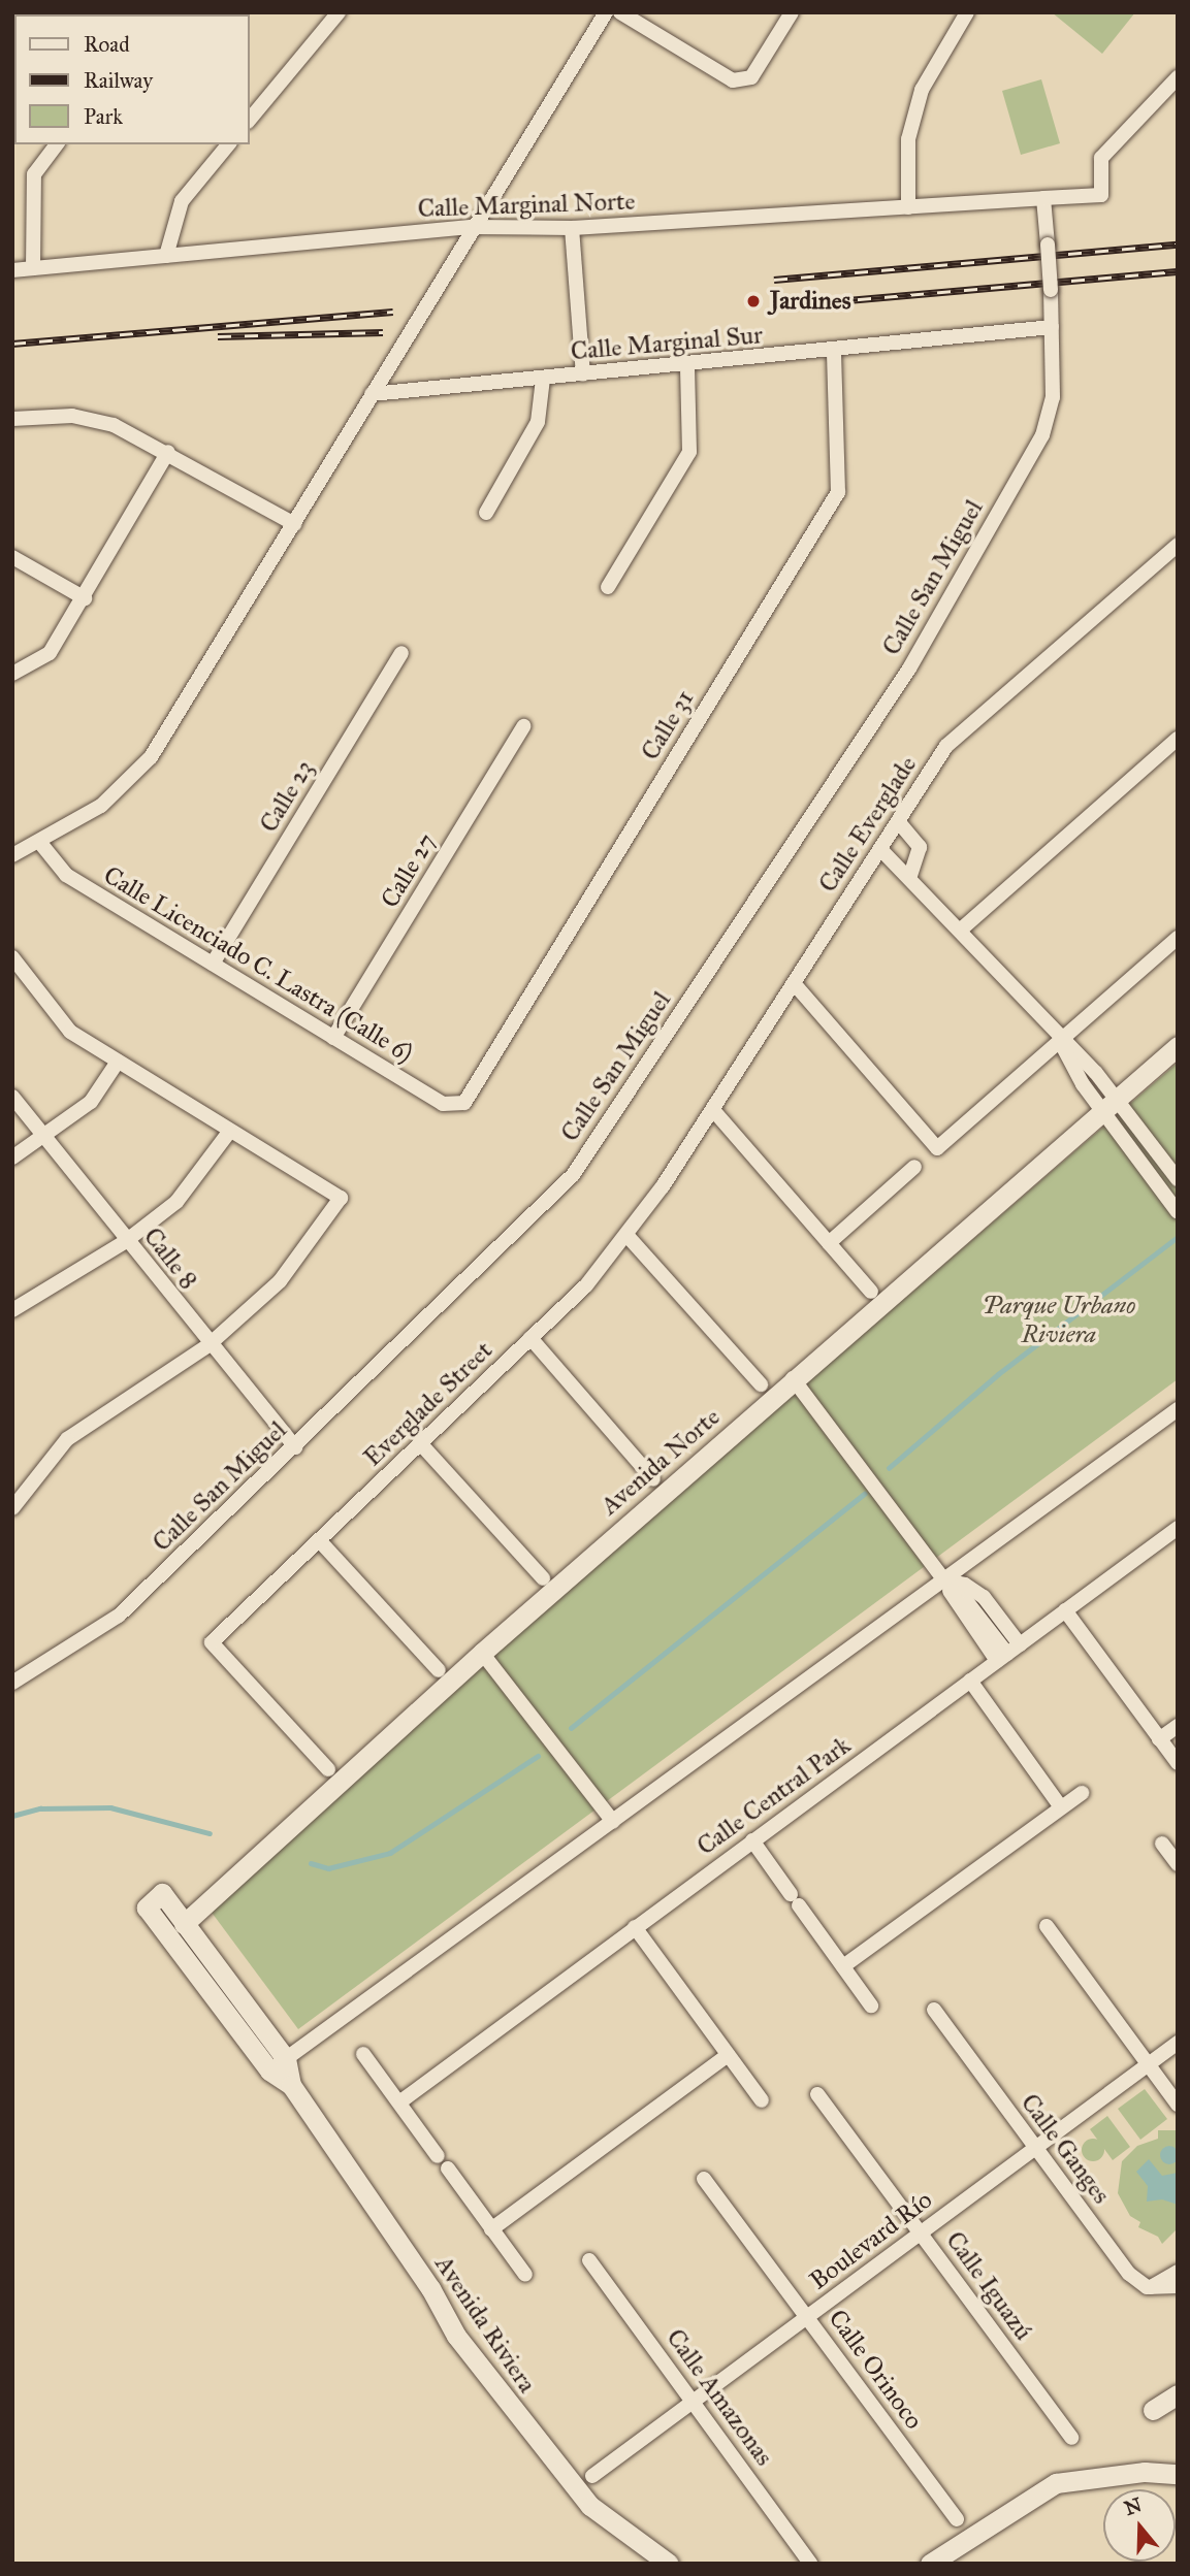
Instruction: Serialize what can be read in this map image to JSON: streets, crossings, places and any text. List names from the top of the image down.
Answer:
{
  "streets": {
    "street": [
      "Calle Marginal Norte",
      "Calle Marginal Sur",
      "Calle San Miguel",
      "Calle 31",
      "Calle 23",
      "Calle Everglade",
      "Calle 27",
      "Calle Licenciado C. Lastra (Calle 6)",
      "Calle 8",
      "Everglade Street",
      "Avenida Norte",
      "Calle Central Park",
      "Calle Ganges",
      "Boulevard Río",
      "Calle Iguazú",
      "Avenida Riviera",
      "Calle Orinoco",
      "Calle Amazonas"
    ]
  },
  "crossings": [
    ["Calle Marginal Norte", "Calle San Miguel"],
    ["Calle Marginal Sur", "Calle San Miguel"],
    ["Calle Marginal Sur", "Calle 31"],
    ["Calle San Miguel", "Calle 8"],
    ["Calle 31", "Calle Licenciado C. Lastra (Calle 6)"],
    ["Calle 23", "Calle Licenciado C. Lastra (Calle 6)"],
    ["Calle Everglade", "Everglade Street"],
    ["Calle 27", "Calle Licenciado C. Lastra (Calle 6)"],
    ["Avenida Norte", "Avenida Riviera"],
    ["Calle Ganges", "Boulevard Río"],
    ["Boulevard Río", "Calle Iguazú"],
    ["Boulevard Río", "Calle Orinoco"],
    ["Boulevard Río", "Calle Amazonas"]
  ],
  "parks": ["Parque Urbano Riviera"],
  "places": ["Jardines"],
  "legend": ["Road", "Railway", "Park"],
  "north": "top"
}
